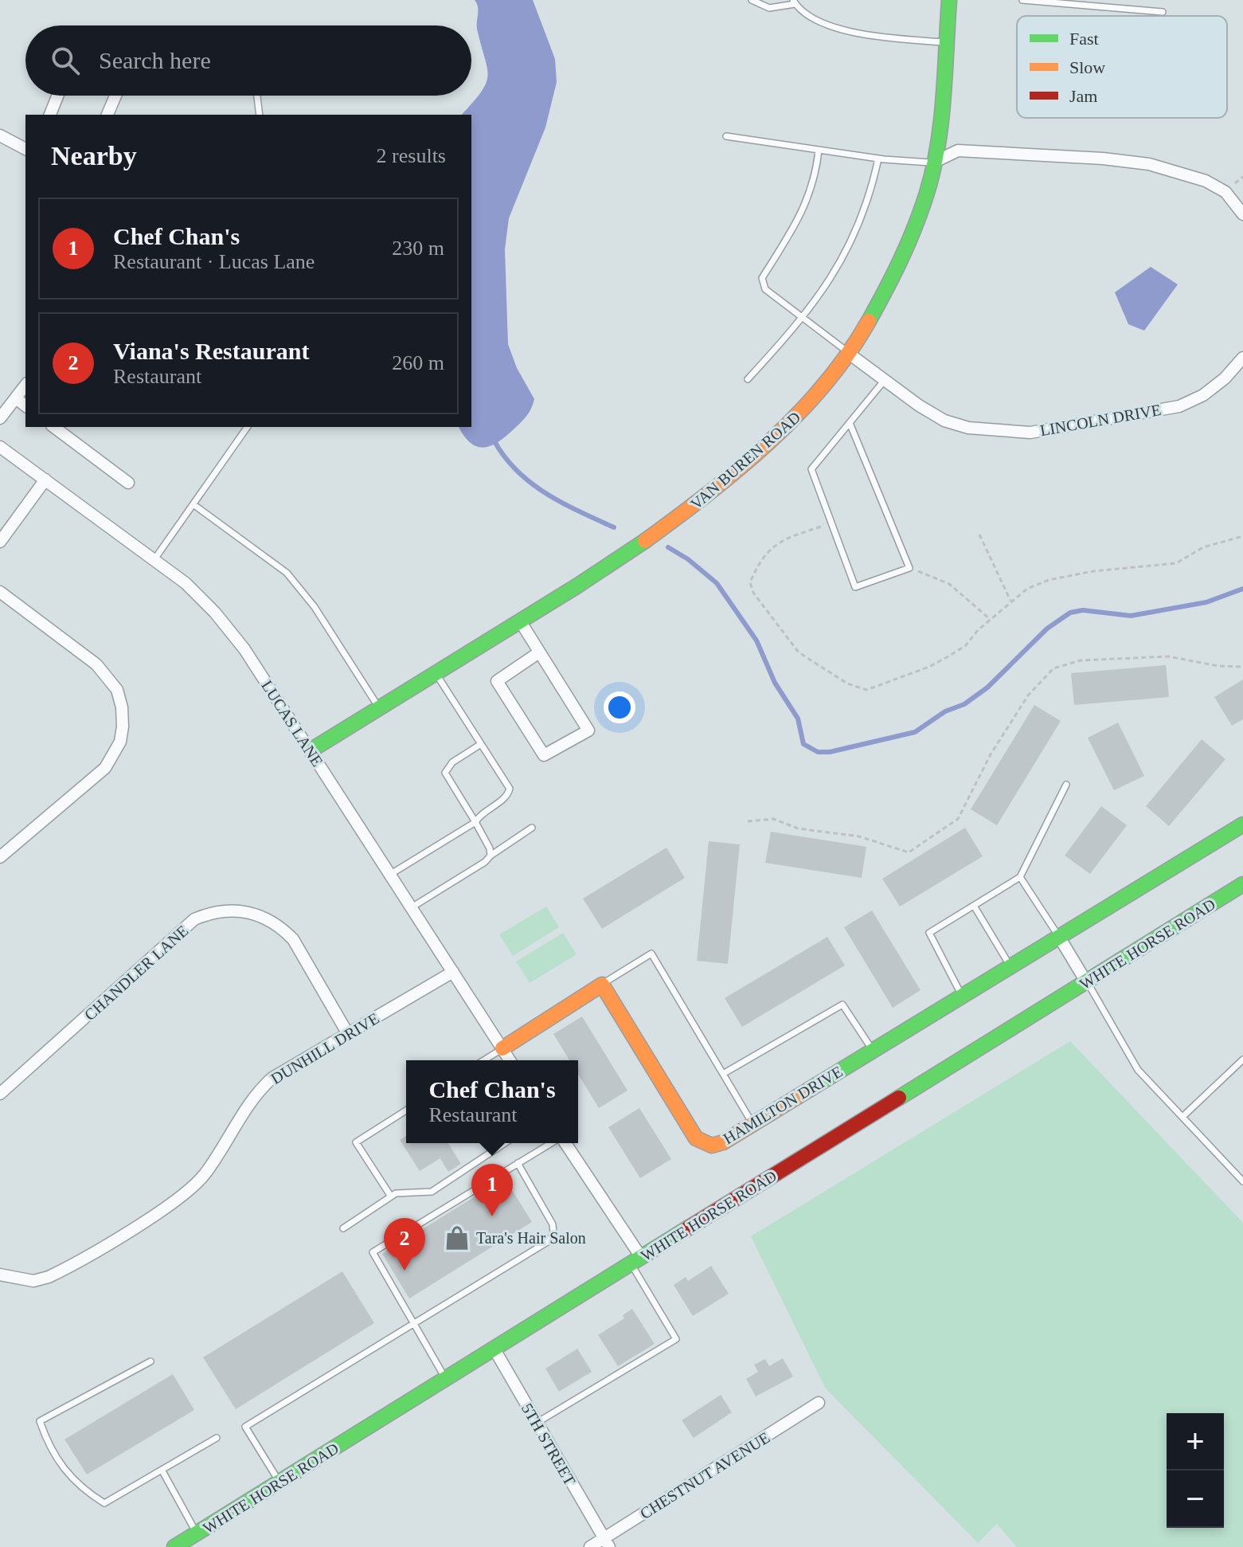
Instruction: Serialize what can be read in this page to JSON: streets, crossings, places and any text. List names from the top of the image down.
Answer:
{
  "streets": {
    "street": [
      "LINCOLN DRIVE",
      "VAN BUREN ROAD",
      "LUCAS LANE",
      "WHITE HORSE ROAD",
      "CHANDLER LANE",
      "DUNHILL DRIVE",
      "HAMILTON DRIVE",
      "5TH STREET",
      "CHESTNUT AVENUE"
    ]
  },
  "crossings": [
    ["LINCOLN DRIVE", "VAN BUREN ROAD"],
    ["VAN BUREN ROAD", "LUCAS LANE"],
    ["LUCAS LANE", "DUNHILL DRIVE"],
    ["WHITE HORSE ROAD", "5TH STREET"],
    ["CHANDLER LANE", "DUNHILL DRIVE"],
    ["5TH STREET", "CHESTNUT AVENUE"]
  ],
  "places": {
    "shop": ["Tara's Hair Salon"]
  },
  "legend": ["Fast", "Slow", "Jam"],
  "page": {
    "search": "Search here",
    "heading": ["Nearby", "2 results"],
    "list": [
      {
        "mark": "1",
        "name": "Chef Chan's",
        "note": "Restaurant · Lucas Lane",
        "value": "230 m"
      },
      {
        "mark": "2",
        "name": "Viana's Restaurant",
        "note": "Restaurant",
        "value": "260 m"
      }
    ],
    "popup": ["Chef Chan's", "Restaurant"],
    "pins": ["1", "2"],
    "map_buttons": ["+", "−"]
  }
}
